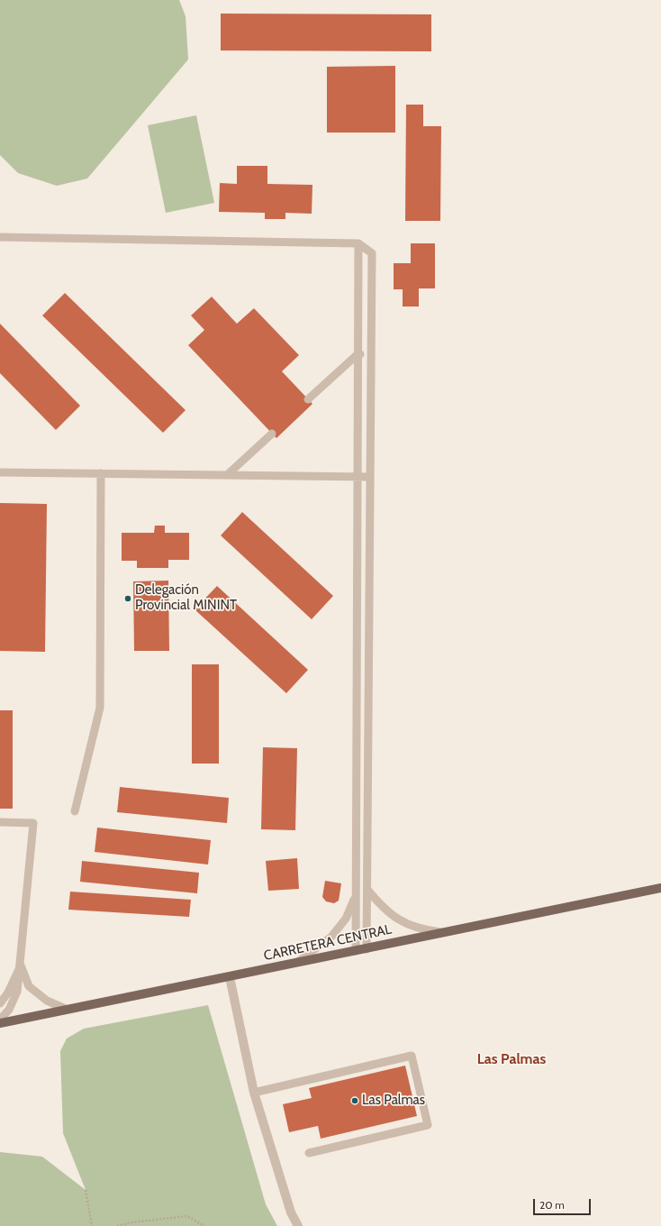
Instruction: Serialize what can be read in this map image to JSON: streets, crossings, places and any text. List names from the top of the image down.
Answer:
{
  "streets": {
    "main road": ["CARRETERA CENTRAL"]
  },
  "districts": ["Las Palmas"],
  "places": ["Delegación Provincial MININT", "Las Palmas"],
  "scale_bar": "20 m"
}
